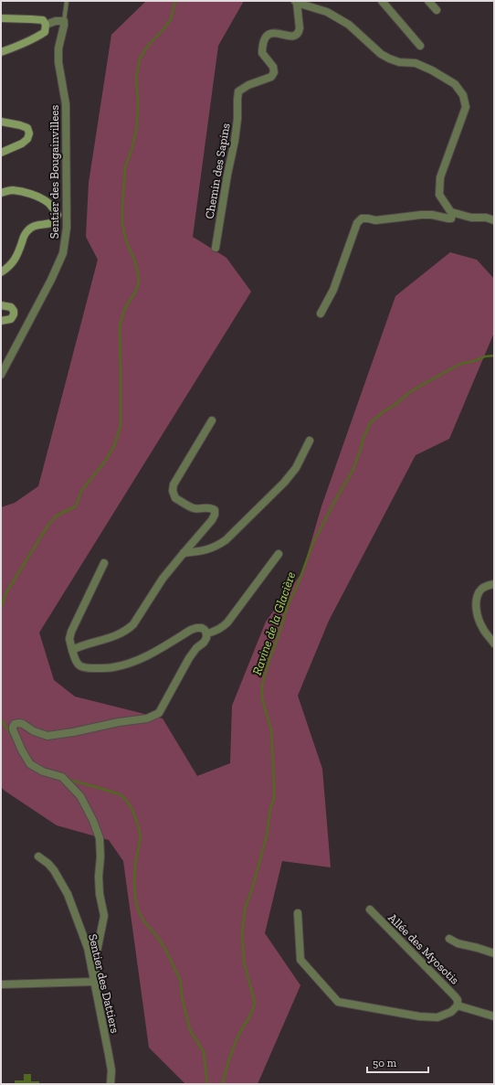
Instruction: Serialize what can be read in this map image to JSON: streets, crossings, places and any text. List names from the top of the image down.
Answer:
{
  "streets": {
    "street": [
      "Chemin des Sapins",
      "Sentier des Bougainvillees",
      "Allée des Myosotis",
      "Sentier des Dattiers"
    ]
  },
  "water": ["Ravine de la Glacière"],
  "scale_bar": "50 m"
}
